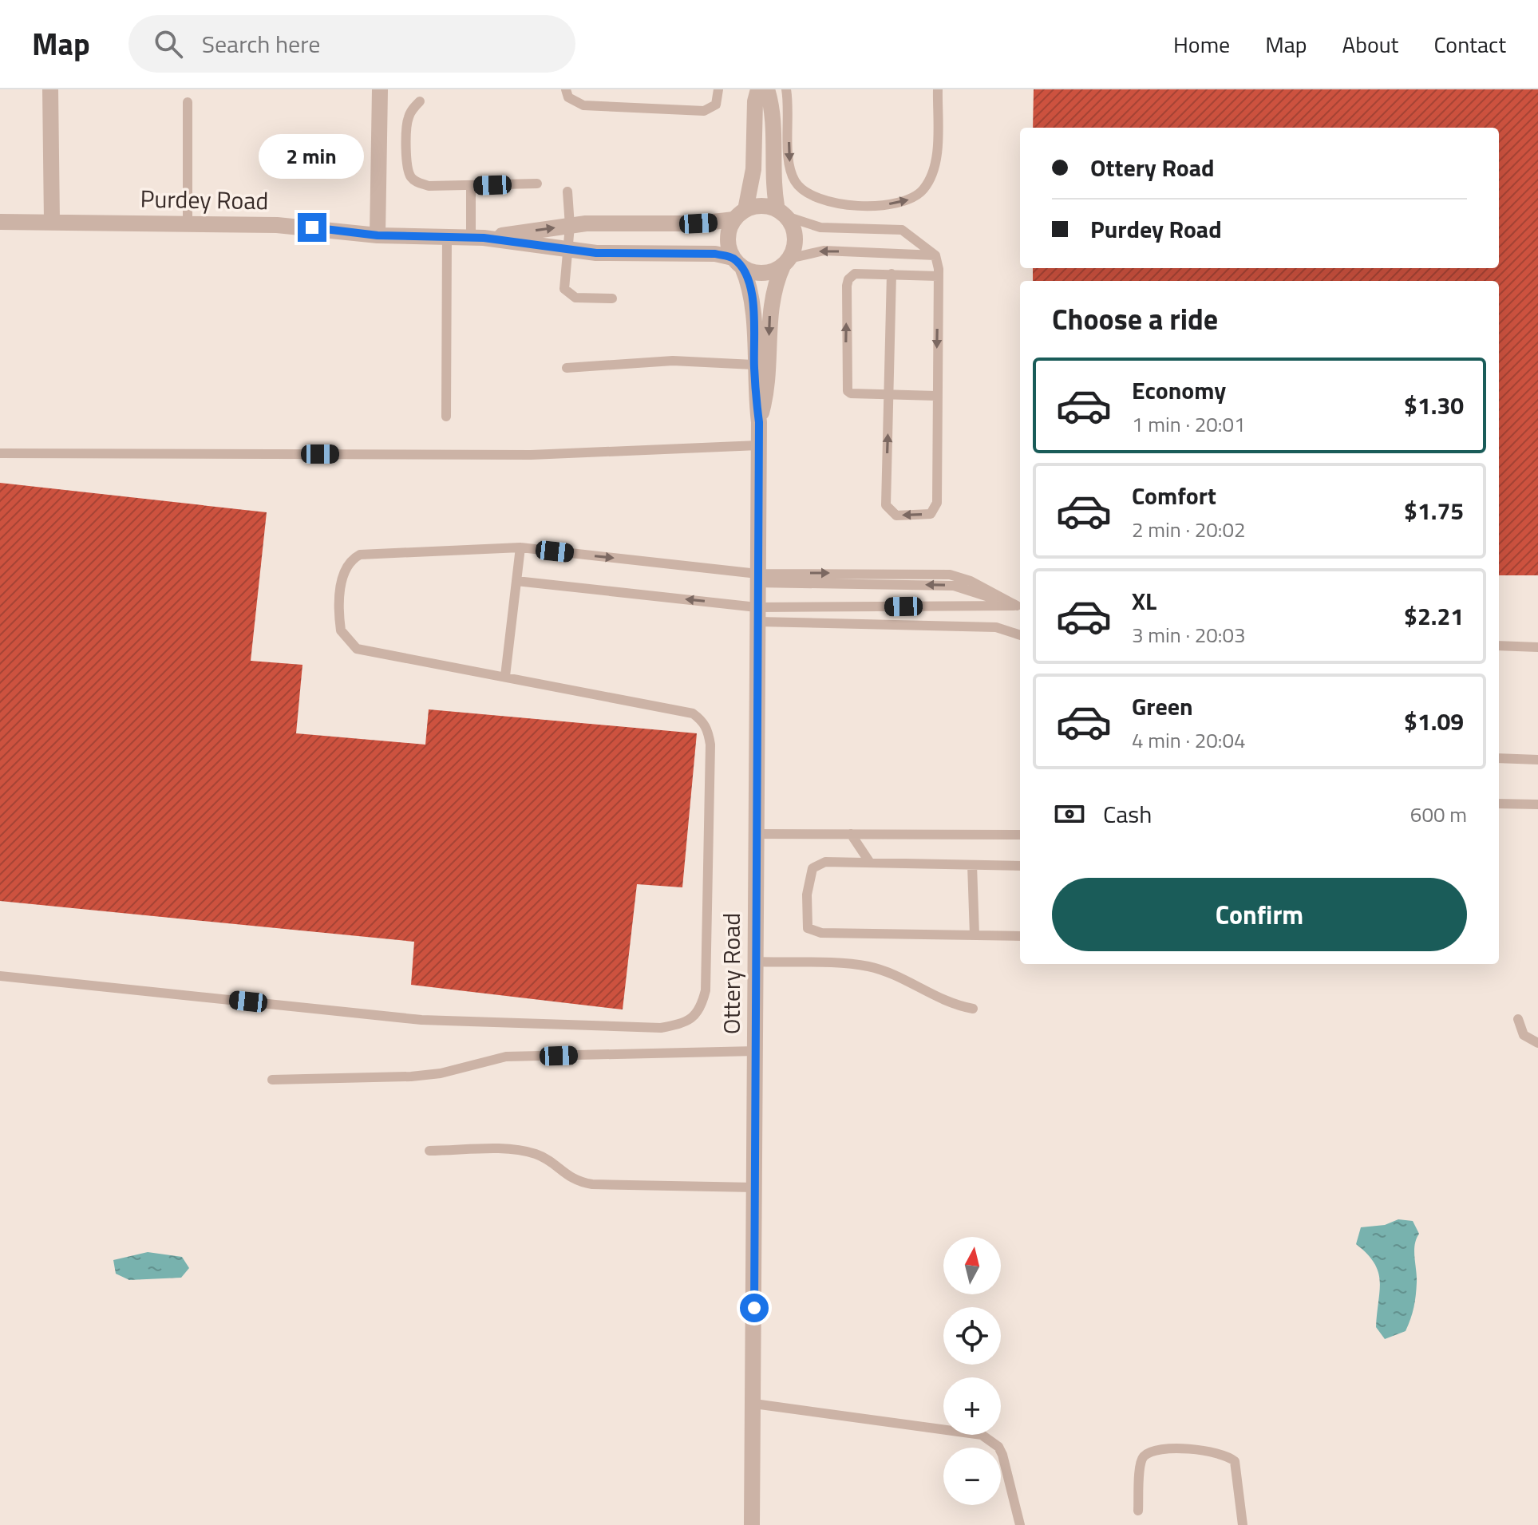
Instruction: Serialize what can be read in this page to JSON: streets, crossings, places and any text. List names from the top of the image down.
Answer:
{
  "streets": {
    "street": ["Purdey Road", "Ottery Road"]
  },
  "crossings": [
    ["Purdey Road", "Ottery Road"]
  ],
  "north": "top",
  "page": {
    "header": "Map",
    "search": "Search here",
    "nav": [
      "Home",
      "Map",
      "About",
      "Contact"
    ],
    "banner": ["Ottery Road", "Purdey Road"],
    "bubble": "2 min",
    "heading": "Choose a ride",
    "list": [
      {
        "name": "Economy",
        "note": "1 min · 20:01",
        "value": "$1.30"
      },
      {
        "name": "Comfort",
        "note": "2 min · 20:02",
        "value": "$1.75"
      },
      {
        "name": "XL",
        "note": "3 min · 20:03",
        "value": "$2.21"
      },
      {
        "name": "Green",
        "note": "4 min · 20:04",
        "value": "$1.09"
      }
    ],
    "pay": ["Cash", "600 m"],
    "buttons": "Confirm",
    "map_buttons": ["+", "−"]
  }
}
